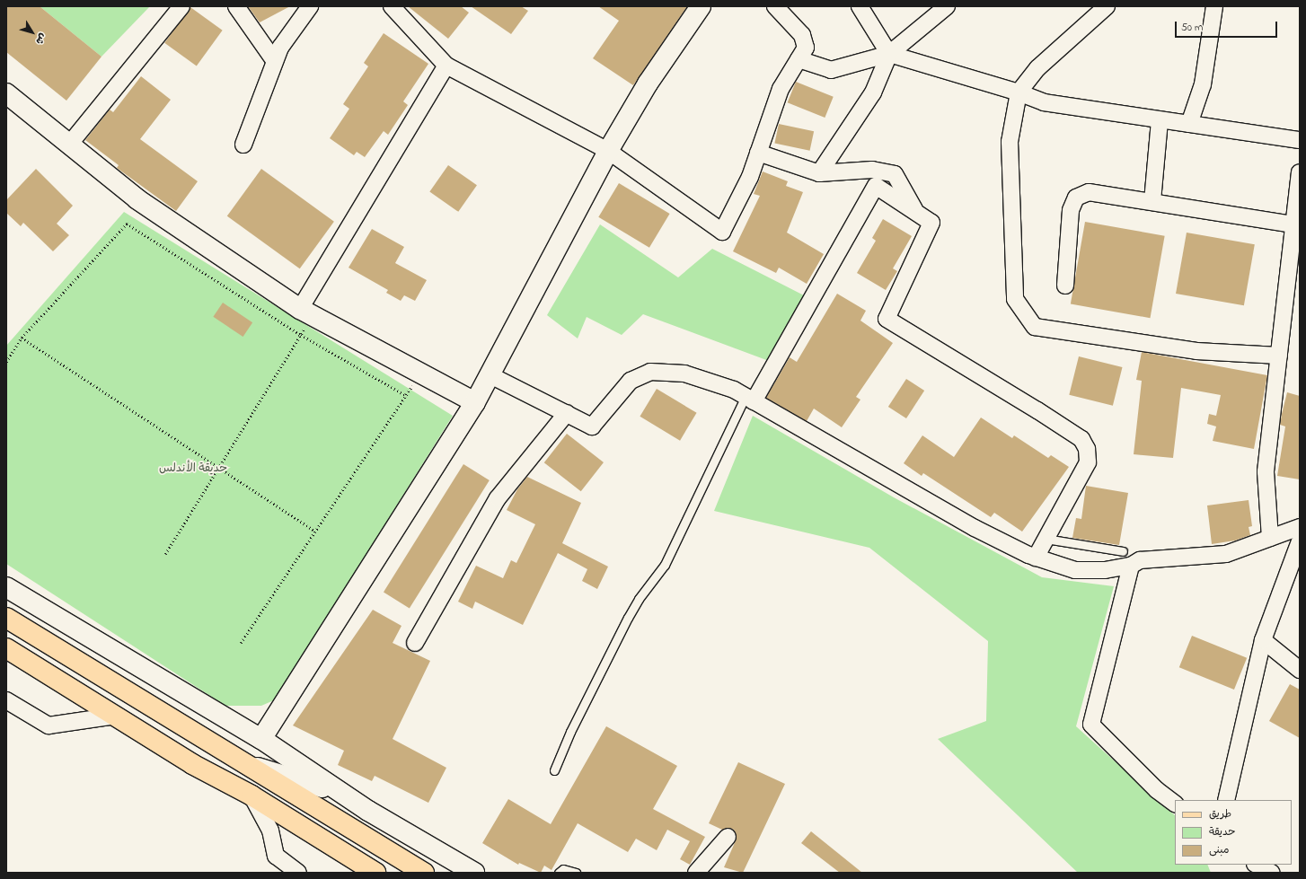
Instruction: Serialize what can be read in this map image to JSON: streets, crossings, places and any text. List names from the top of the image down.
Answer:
{
  "parks": ["حديقة الأندلس"],
  "legend": ["طريق", "حديقة", "مبنى"],
  "scale_bar": "50 m",
  "north": "bottom right"
}
